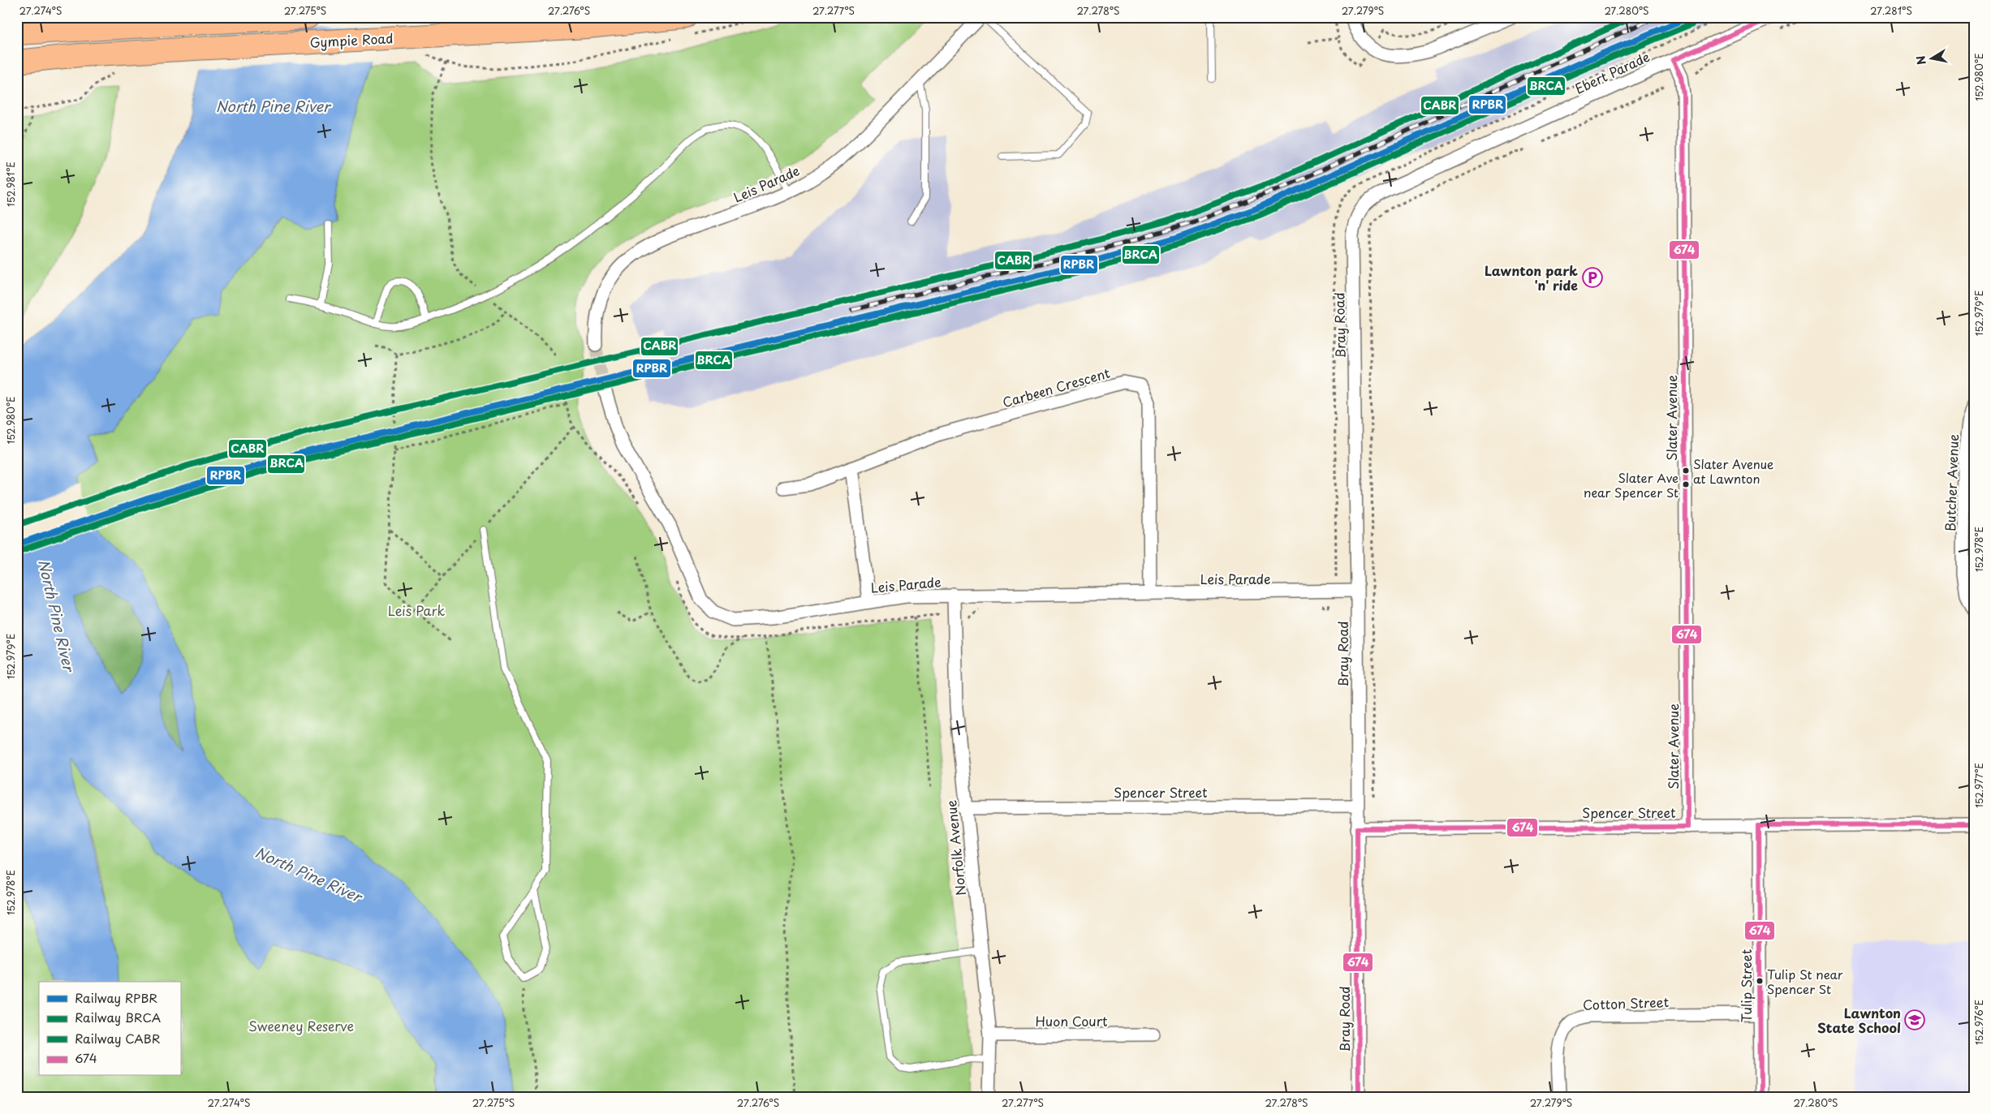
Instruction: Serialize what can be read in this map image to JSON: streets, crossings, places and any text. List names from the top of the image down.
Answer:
{
  "streets": {
    "highway": ["Gympie Road"],
    "street": [
      "Ebert Parade",
      "Leis Parade",
      "Bray Road",
      "Carbeen Crescent",
      "Slater Avenue",
      "Butcher Avenue",
      "Spencer Street",
      "Norfolk Avenue",
      "Tulip Street",
      "Cotton Street",
      "Huon Court"
    ]
  },
  "crossings": [
    ["Ebert Parade", "Bray Road"],
    ["Ebert Parade", "Slater Avenue"],
    ["Leis Parade", "Bray Road"],
    ["Leis Parade", "Carbeen Crescent"],
    ["Leis Parade", "Norfolk Avenue"],
    ["Bray Road", "Spencer Street"],
    ["Slater Avenue", "Spencer Street"],
    ["Spencer Street", "Norfolk Avenue"],
    ["Spencer Street", "Tulip Street"],
    ["Norfolk Avenue", "Huon Court"],
    ["Tulip Street", "Cotton Street"]
  ],
  "water": ["North Pine River"],
  "parks": ["Leis Park", "Sweeney Reserve"],
  "places": {
    "parking": ["Lawnton park 'n' ride"],
    "other": ["Slater Avenue at Lawnton", "Slater Ave near Spencer St", "Tulip St near Spencer St"],
    "school or university": ["Lawnton State School"]
  },
  "lines": [
    "rail line RPBR",
    "rail line CABR",
    "transit line 674",
    "rail line BRCA"
  ],
  "legend": [
    "Railway RPBR",
    "Railway BRCA",
    "Railway CABR",
    "674"
  ],
  "north": "left",
  "coordinates": [
    "27.274°S",
    "27.275°S",
    "27.276°S",
    "27.277°S",
    "27.278°S",
    "27.279°S",
    "27.280°S",
    "27.281°S",
    "152.980°E",
    "152.981°E",
    "152.979°E",
    "152.978°E",
    "152.977°E",
    "152.976°E"
  ]
}
